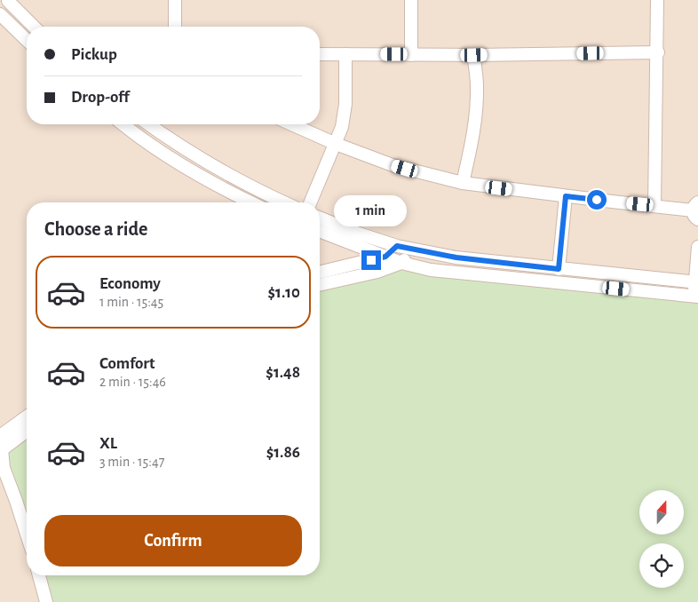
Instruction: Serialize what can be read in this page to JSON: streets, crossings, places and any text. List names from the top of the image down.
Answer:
{
  "north": "top",
  "page": {
    "banner": ["Pickup", "Drop-off"],
    "bubble": "1 min",
    "heading": "Choose a ride",
    "list": [
      {
        "name": "Economy",
        "note": "1 min · 15:45",
        "value": "$1.10"
      },
      {
        "name": "Comfort",
        "note": "2 min · 15:46",
        "value": "$1.48"
      },
      {
        "name": "XL",
        "note": "3 min · 15:47",
        "value": "$1.86"
      }
    ],
    "buttons": "Confirm"
  }
}
